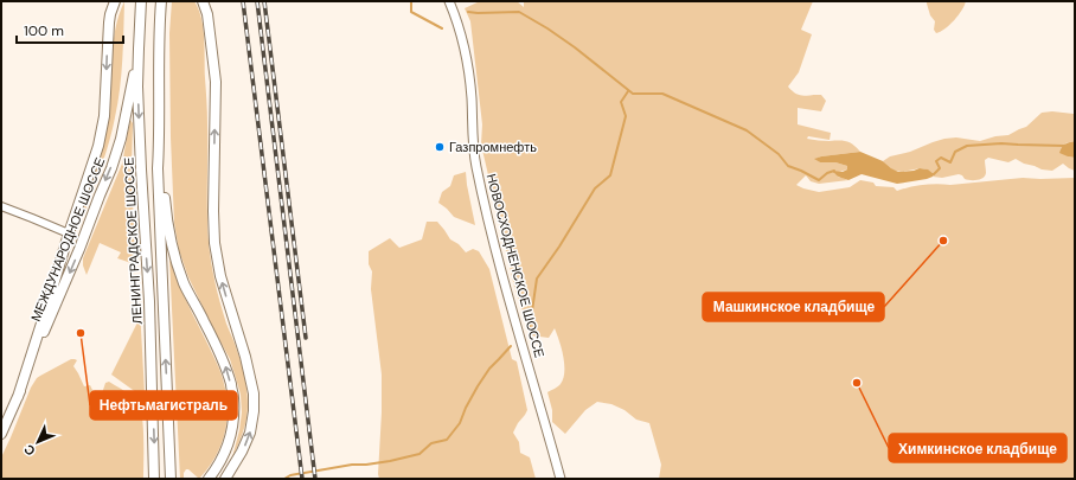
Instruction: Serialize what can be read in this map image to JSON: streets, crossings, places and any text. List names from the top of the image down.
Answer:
{
  "streets": {
    "highway": ["МЕЖДУНАРОДНОЕ ШОССЕ", "ЛЕНИНГРАДСКОЕ ШОССЕ"],
    "main road": ["НОВОСХОДНЕНСКОЕ ШОССЕ"]
  },
  "crossings": [
    ["МЕЖДУНАРОДНОЕ ШОССЕ", "ЛЕНИНГРАДСКОЕ ШОССЕ"]
  ],
  "places": [
    "Газпромнефть",
    "Машкинское кладбище",
    "Нефтьмагистраль",
    "Химкинское кладбище"
  ],
  "scale_bar": "100 m",
  "north": "bottom left"
}
